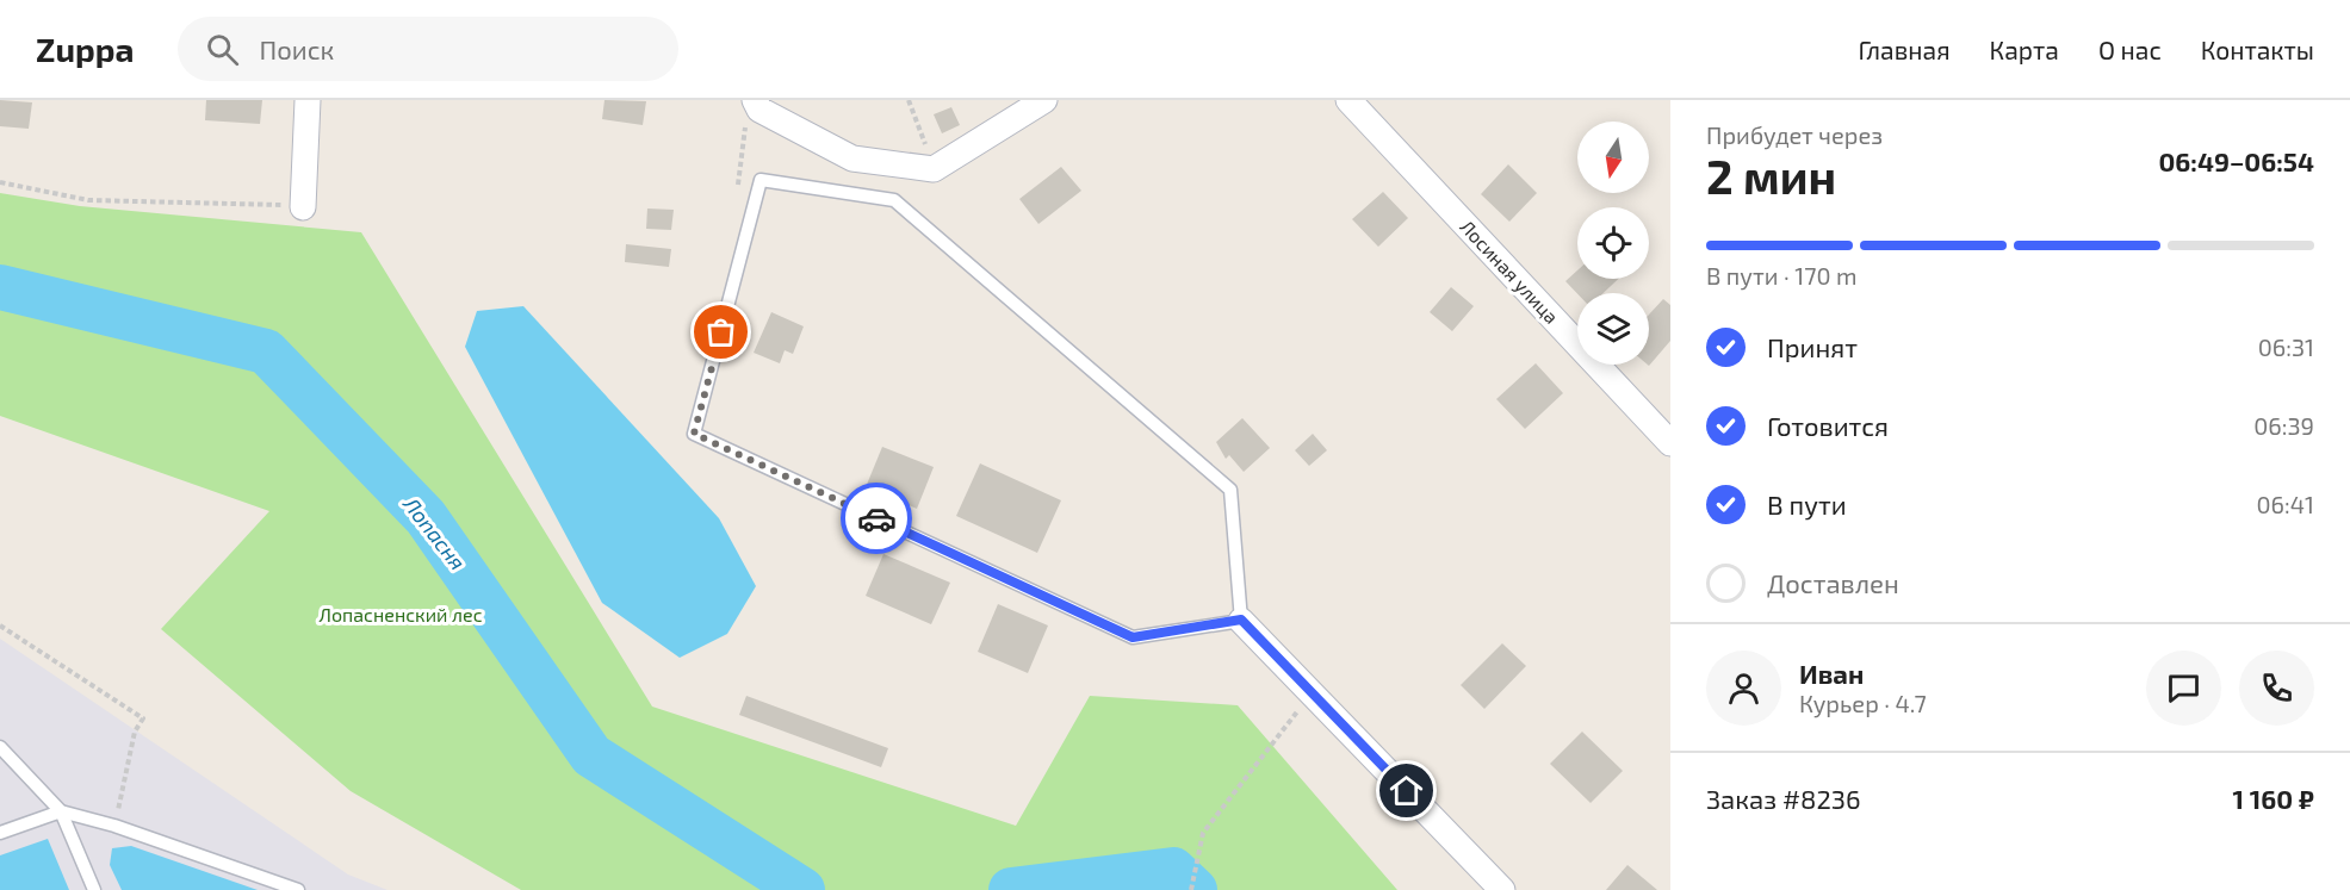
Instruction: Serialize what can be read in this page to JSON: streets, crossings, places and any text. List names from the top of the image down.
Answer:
{
  "streets": {
    "street": ["Лосиная улица"]
  },
  "water": ["Лопасня"],
  "parks": ["Лопасненский лес"],
  "north": "bottom",
  "page": {
    "header": "Zuppa",
    "search": "Поиск",
    "nav": [
      "Главная",
      "Карта",
      "О нас",
      "Контакты"
    ],
    "heading": ["2 мин", "Прибудет через", "06:49–06:54"],
    "panel": [
      "Иван",
      "Курьер · 4.7",
      "Заказ #8236",
      "1 160 ₽"
    ],
    "bar": "В пути · 170 m",
    "list": [
      ["Принят", "06:31"],
      ["Готовится", "06:39"],
      ["В пути", "06:41"],
      "Доставлен"
    ]
  }
}
